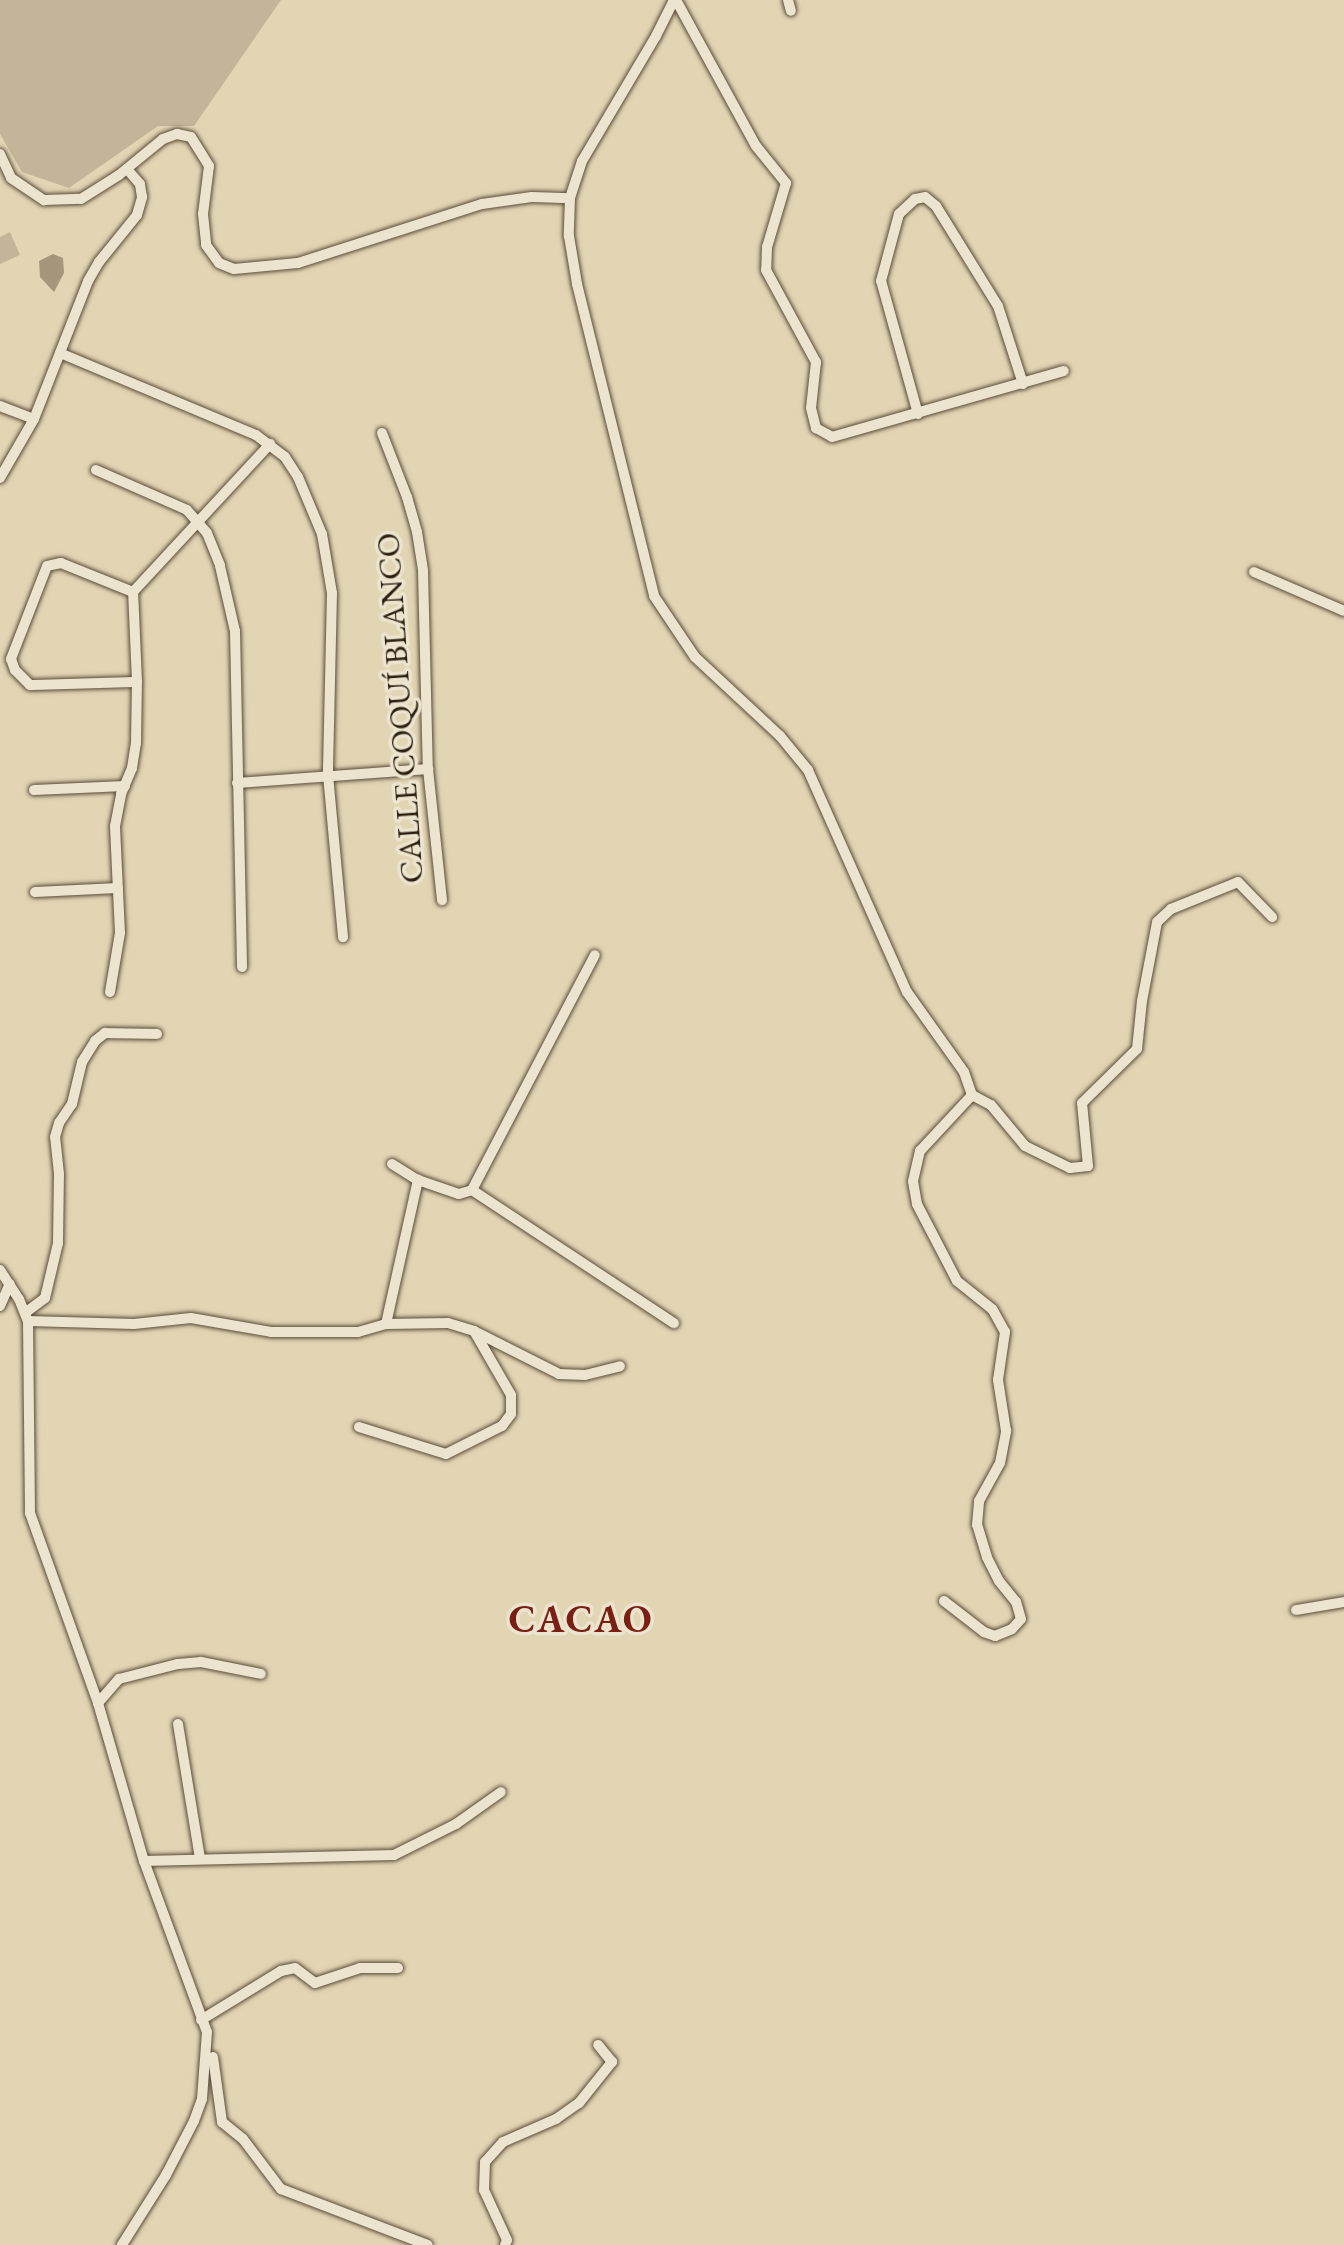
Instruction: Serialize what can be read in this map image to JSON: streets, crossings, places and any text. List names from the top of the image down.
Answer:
{
  "streets": {
    "street": ["CALLE COQUÍ BLANCO"]
  },
  "districts": ["CACAO"]
}
